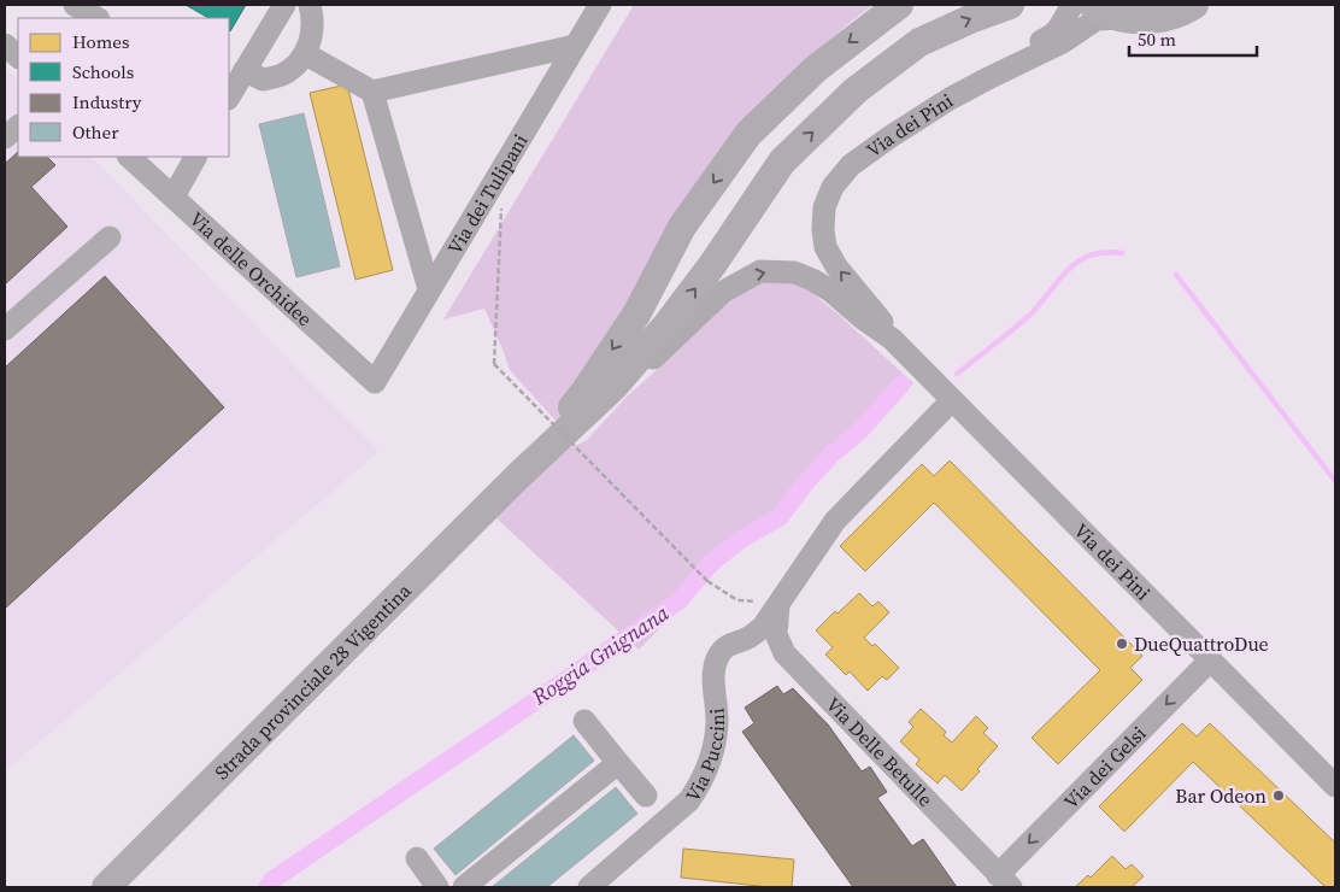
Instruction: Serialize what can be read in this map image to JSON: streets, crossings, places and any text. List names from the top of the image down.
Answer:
{
  "streets": {
    "main road": ["Strada provinciale 28 Vigentina"],
    "street": [
      "Via dei Pini",
      "Via dei Tulipani",
      "Via delle Orchidee",
      "Via Puccini",
      "Via Delle Betulle",
      "Via dei Gelsi"
    ]
  },
  "crossings": [
    ["Via dei Pini", "Via Puccini"],
    ["Via dei Pini", "Via dei Gelsi"],
    ["Via dei Tulipani", "Via delle Orchidee"],
    ["Via Puccini", "Via Delle Betulle"],
    ["Via Delle Betulle", "Via dei Gelsi"]
  ],
  "one_way": ["Via dei Gelsi"],
  "water": ["Roggia Gnignana"],
  "places": ["DueQuattroDue", "Bar Odeon"],
  "legend": [
    "Homes",
    "Schools",
    "Industry",
    "Other"
  ],
  "scale_bar": "50 m"
}
